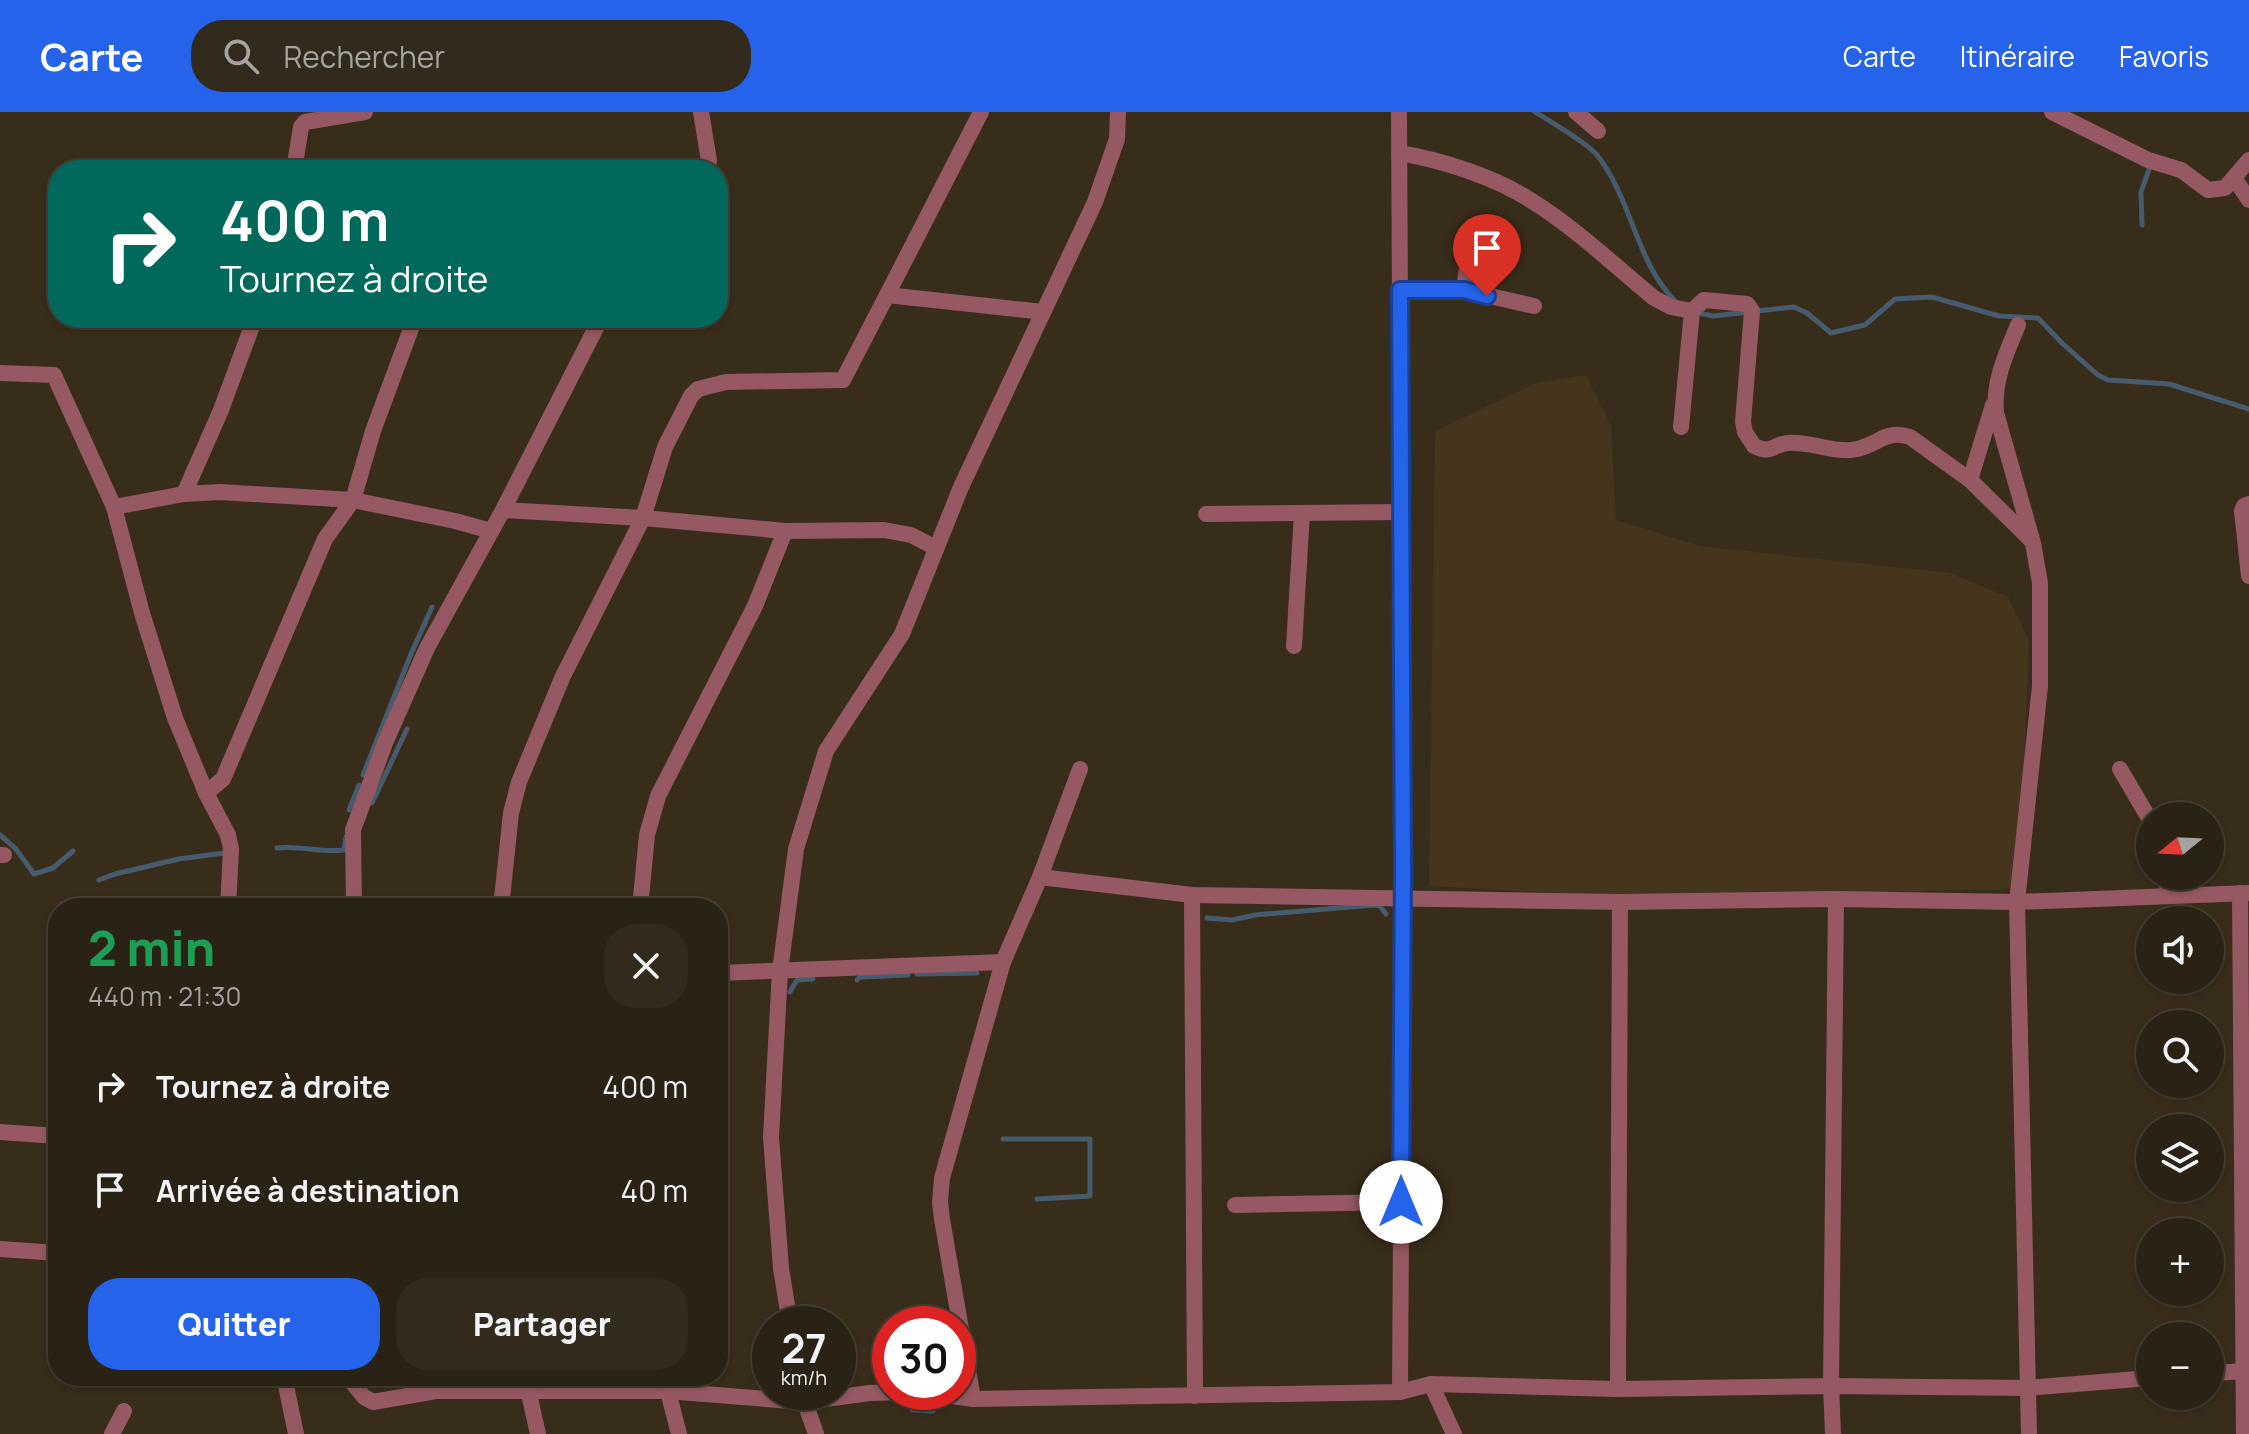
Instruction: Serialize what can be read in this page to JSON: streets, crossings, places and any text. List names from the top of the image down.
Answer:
{
  "north": "left",
  "page": {
    "header": "Carte",
    "search": "Rechercher",
    "nav": ["Carte", "Itinéraire", "Favoris"],
    "turn": ["400 m", "Tournez à droite"],
    "map_buttons": ["+", "−"],
    "heading": ["2 min", "440 m · 21:30"],
    "list": [
      {
        "name": "Tournez à droite",
        "value": "400 m"
      },
      {
        "name": "Arrivée à destination",
        "value": "40 m"
      }
    ],
    "buttons": ["Quitter", "Partager"],
    "speed": "27 km/h",
    "limit": "30"
  }
}
